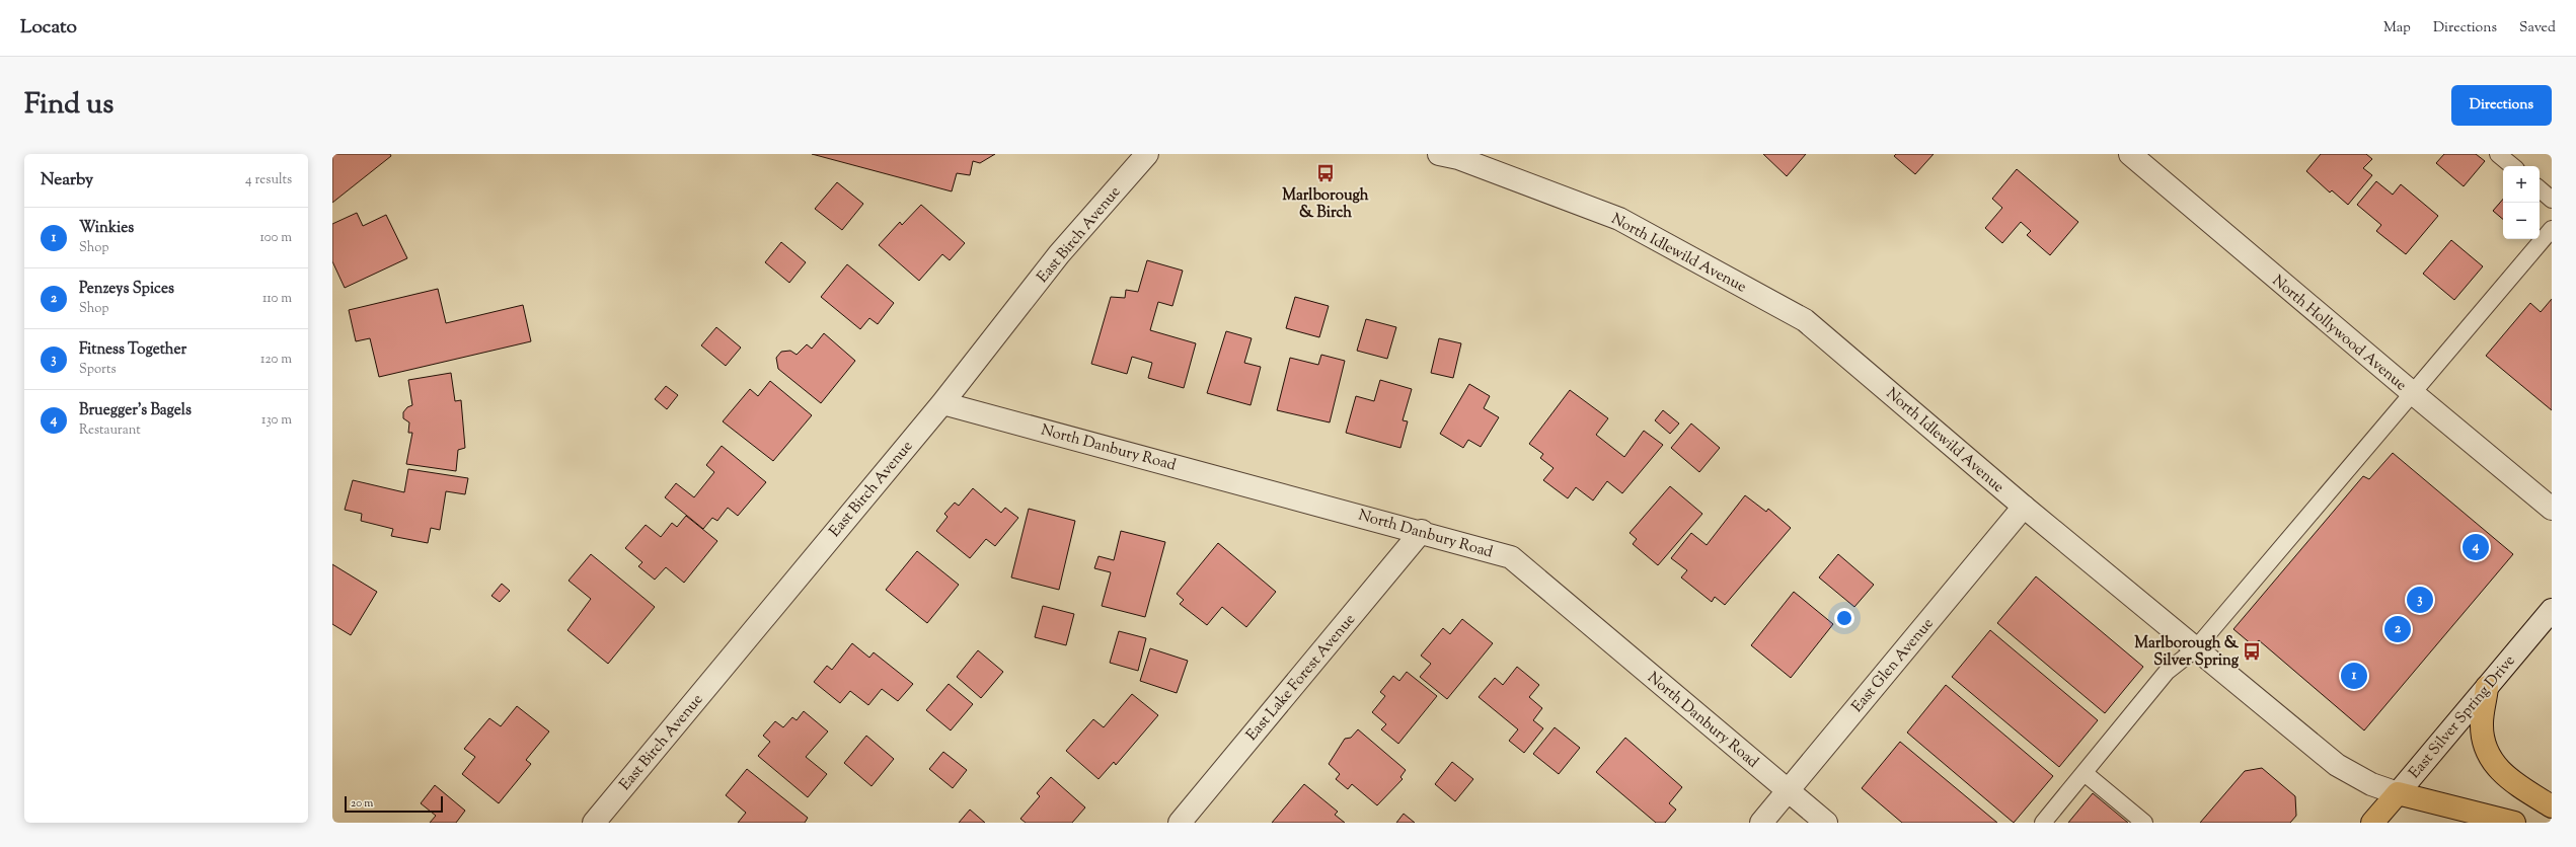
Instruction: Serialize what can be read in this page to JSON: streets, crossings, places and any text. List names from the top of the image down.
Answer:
{
  "streets": {
    "main road": ["East Silver Spring Drive"],
    "street": [
      "East Birch Avenue",
      "North Idlewild Avenue",
      "North Hollywood Avenue",
      "North Danbury Road",
      "East Glen Avenue",
      "East Lake Forest Avenue"
    ]
  },
  "crossings": [
    ["East Birch Avenue", "North Danbury Road"],
    ["North Idlewild Avenue", "East Glen Avenue"],
    ["North Idlewild Avenue", "East Silver Spring Drive"],
    ["North Danbury Road", "East Glen Avenue"],
    ["North Danbury Road", "East Lake Forest Avenue"]
  ],
  "places": {
    "bus stop": ["Marlborough & Birch", "Marlborough & Silver Spring"]
  },
  "scale_bar": "20 m",
  "page": {
    "header": "Locato",
    "nav": ["Map", "Directions", "Saved"],
    "title": "Find us",
    "buttons": "Directions",
    "heading": ["Nearby", "4 results"],
    "map_buttons": ["+", "−"],
    "list": [
      {
        "mark": "1",
        "name": "Winkies",
        "note": "Shop",
        "value": "100 m"
      },
      {
        "mark": "2",
        "name": "Penzeys Spices",
        "note": "Shop",
        "value": "110 m"
      },
      {
        "mark": "3",
        "name": "Fitness Together",
        "note": "Sports",
        "value": "120 m"
      },
      {
        "mark": "4",
        "name": "Bruegger's Bagels",
        "note": "Restaurant",
        "value": "130 m"
      }
    ],
    "pins": [
      "4",
      "3",
      "2",
      "1"
    ],
    "scale": "20 m"
  }
}
